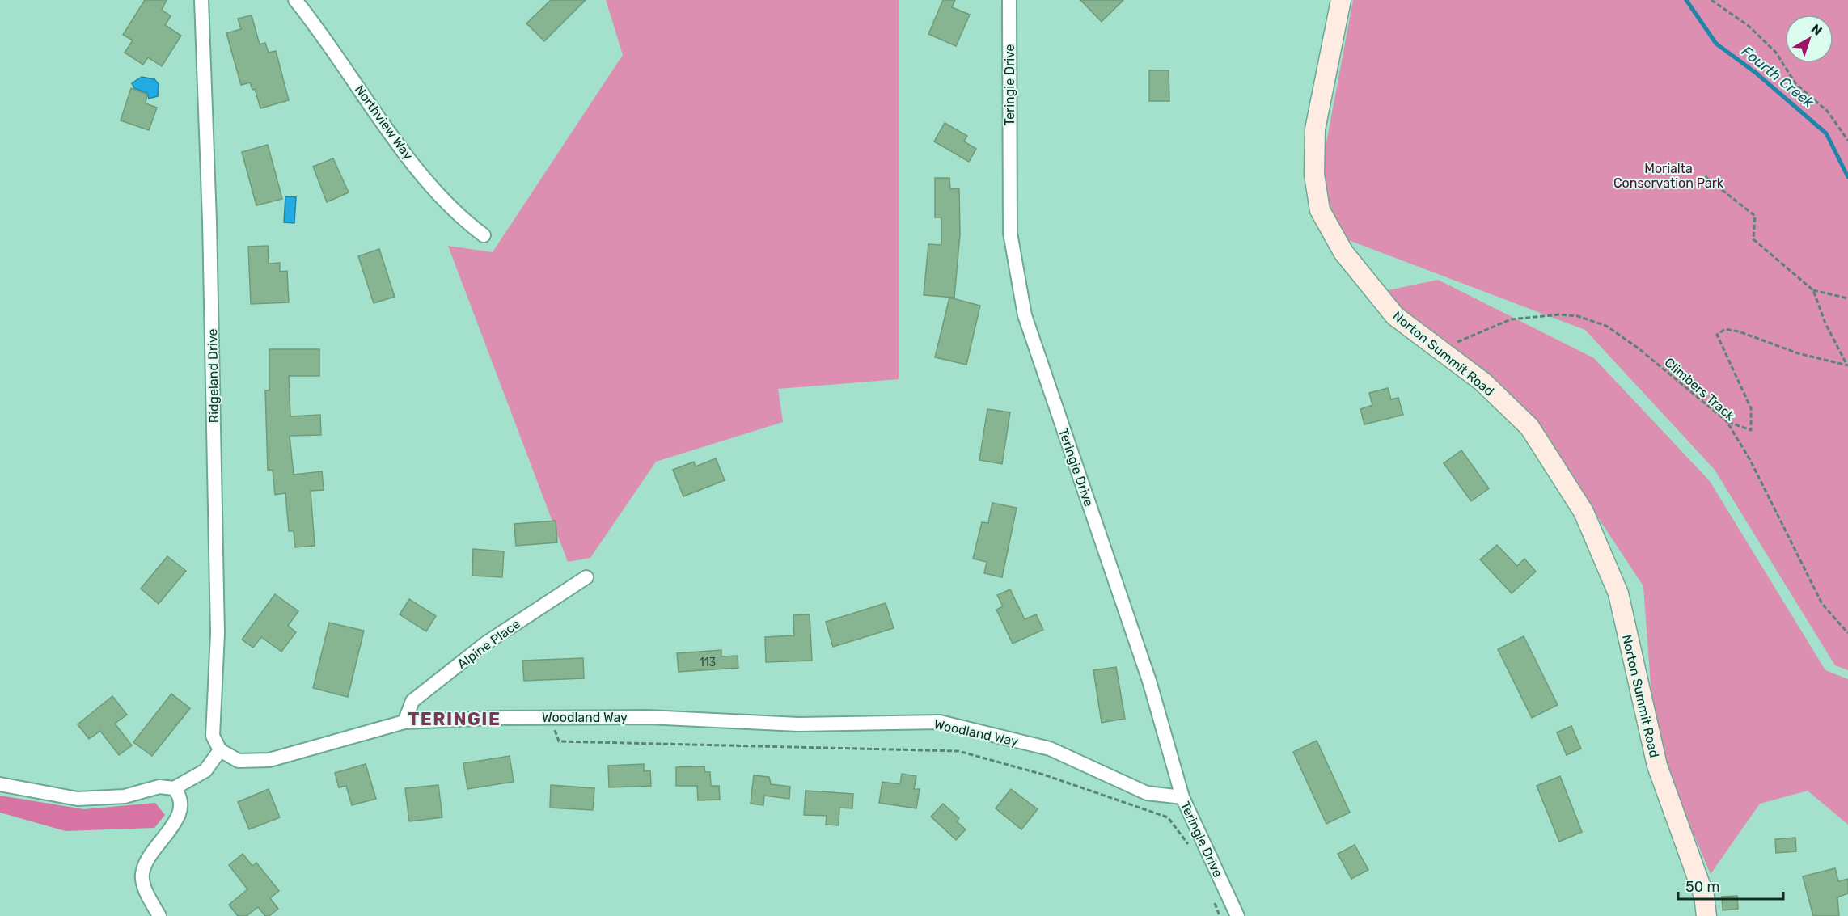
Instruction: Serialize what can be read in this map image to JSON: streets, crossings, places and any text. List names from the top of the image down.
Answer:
{
  "streets": {
    "main road": ["Norton Summit Road"],
    "street": [
      "Teringie Drive",
      "Northview Way",
      "Ridgeland Drive",
      "Alpine Place",
      "Woodland Way"
    ],
    "path": ["Climbers Track"]
  },
  "crossings": [
    ["Teringie Drive", "Woodland Way"],
    ["Norton Summit Road", "Climbers Track"],
    ["Ridgeland Drive", "Woodland Way"],
    ["Alpine Place", "Woodland Way"]
  ],
  "districts": ["TERINGIE"],
  "water": ["Fourth Creek"],
  "parks": ["Morialta Conservation Park"],
  "house_numbers": ["113"],
  "scale_bar": "50 m",
  "north": "top right"
}
